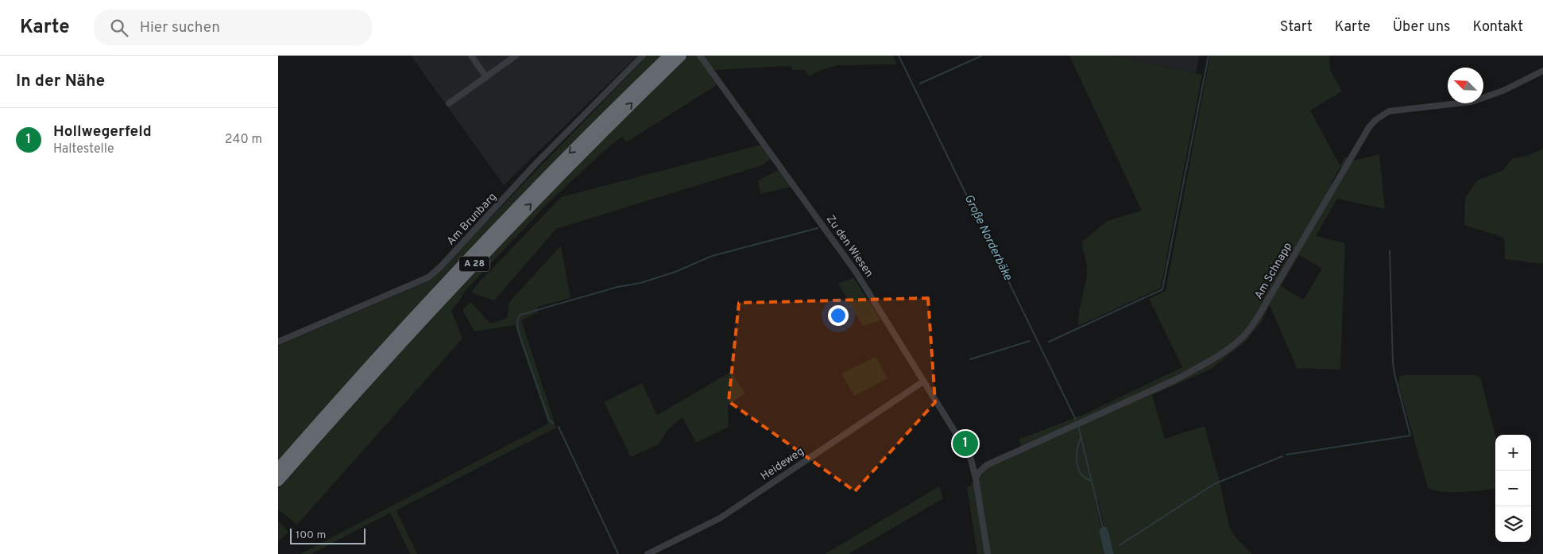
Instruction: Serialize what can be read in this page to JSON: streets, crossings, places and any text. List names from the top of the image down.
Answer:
{
  "streets": {
    "highway": ["A 28"],
    "street": [
      "Am Brunbarg",
      "Zu den Wiesen",
      "Am Schnapp",
      "Heideweg"
    ]
  },
  "crossings": [
    ["Zu den Wiesen", "Heideweg"]
  ],
  "water": ["Große Norderbäke"],
  "scale_bar": "100 m",
  "north": "top left",
  "page": {
    "header": "Karte",
    "search": "Hier suchen",
    "nav": [
      "Start",
      "Karte",
      "Über uns",
      "Kontakt"
    ],
    "heading": "In der Nähe",
    "list": [
      {
        "mark": "1",
        "name": "Hollwegerfeld",
        "note": "Haltestelle",
        "value": "240 m"
      }
    ],
    "pins": "1",
    "map_buttons": ["+", "−"],
    "scale": "100 m"
  }
}
